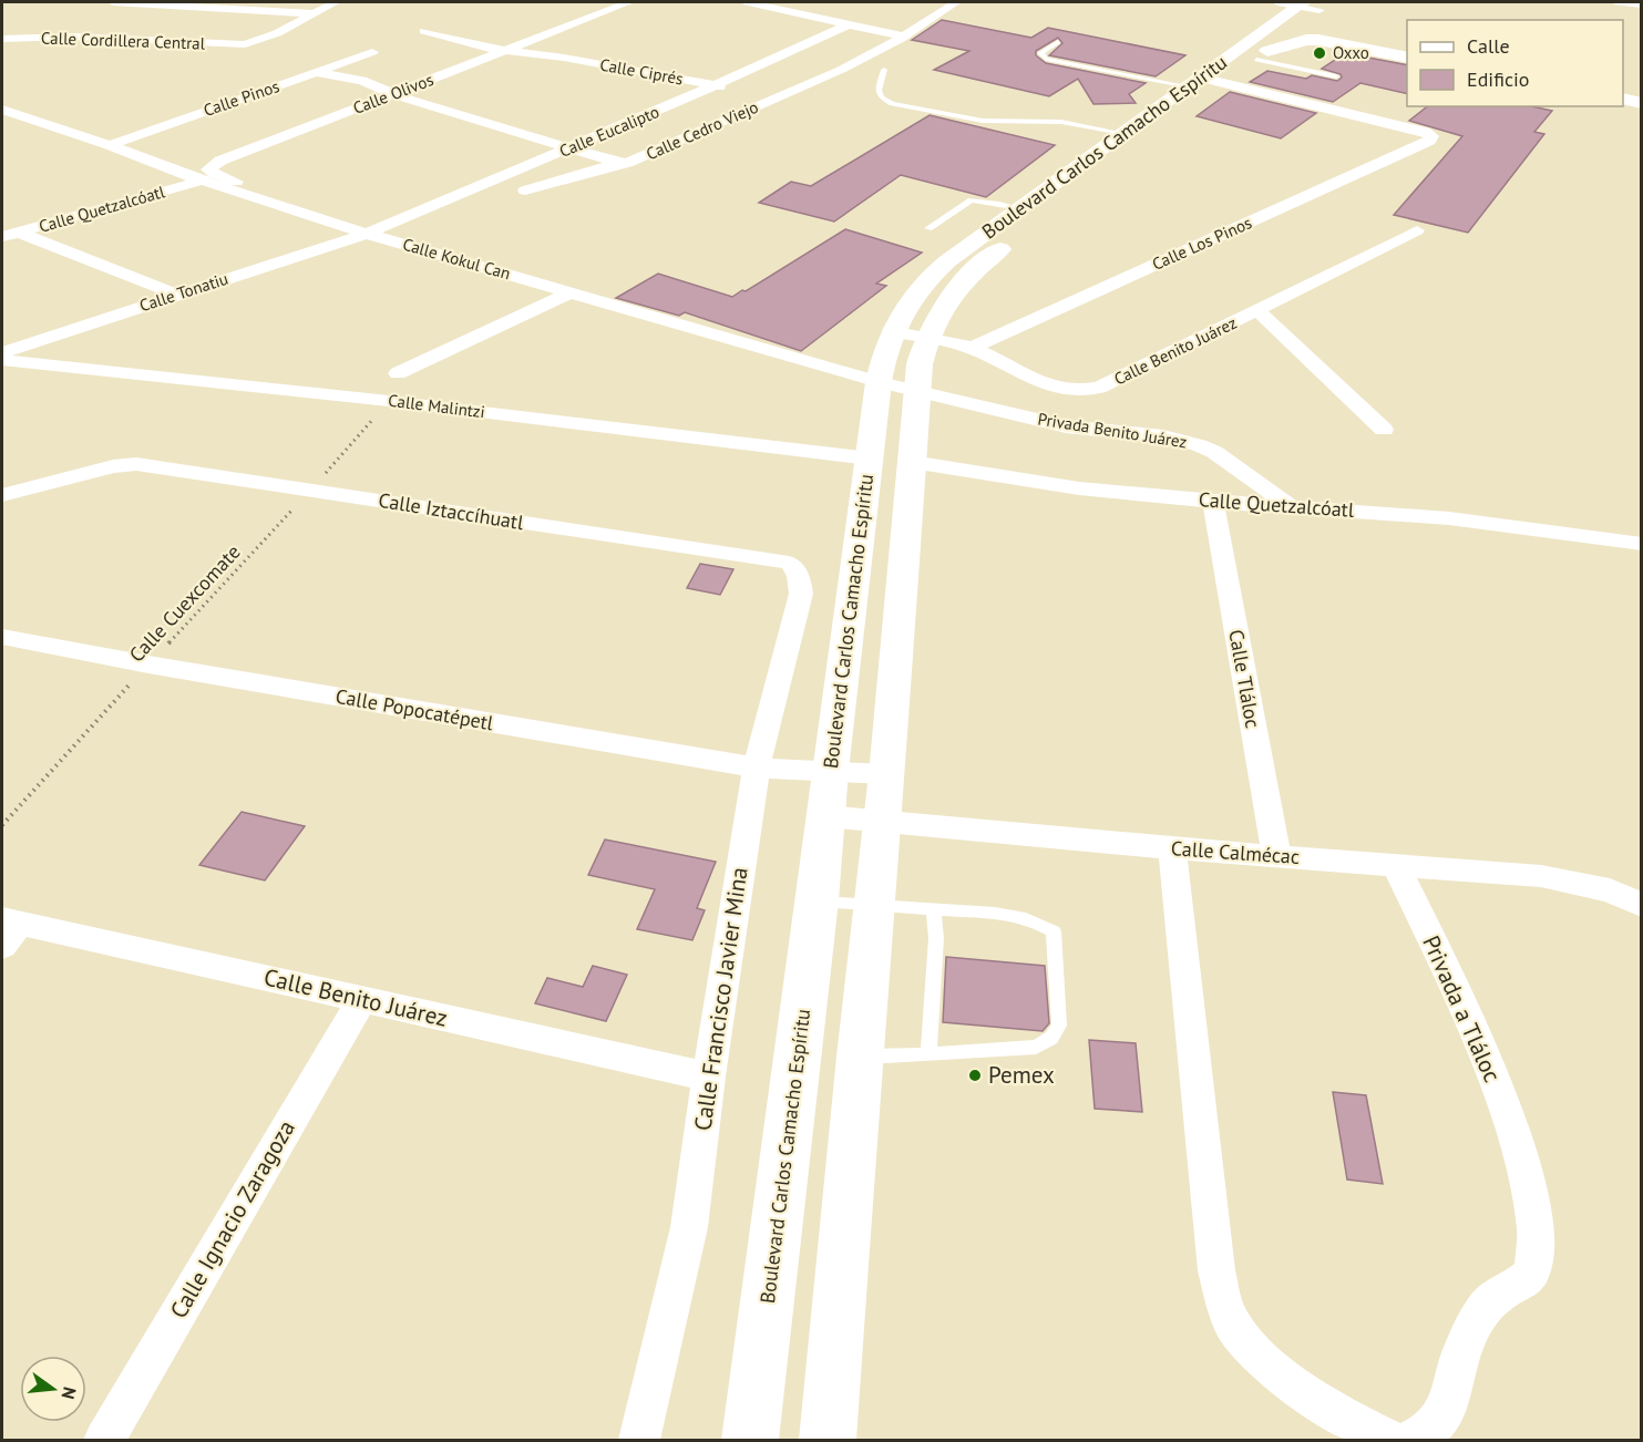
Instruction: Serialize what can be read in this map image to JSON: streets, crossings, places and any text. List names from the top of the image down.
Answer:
{
  "streets": {
    "main road": ["Boulevard Carlos Camacho Espíritu"],
    "street": [
      "Calle Cordillera Central",
      "Calle Ciprés",
      "Calle Olivos",
      "Calle Pinos",
      "Calle Cedro Viejo",
      "Calle Eucalipto",
      "Calle Quetzalcóatl",
      "Calle Los Pinos",
      "Calle Kokul Can",
      "Calle Tonatiu",
      "Calle Benito Juárez",
      "Calle Malintzi",
      "Privada Benito Juárez",
      "Calle Iztaccíhuatl",
      "Calle Tláloc",
      "Calle Popocatépetl",
      "Calle Calmécac",
      "Calle Francisco Javier Mina",
      "Privada a Tláloc",
      "Calle Ignacio Zaragoza"
    ],
    "path": ["Calle Cuexcomate"]
  },
  "crossings": [
    ["Calle Ciprés", "Calle Olivos"],
    ["Calle Ciprés", "Calle Cedro Viejo"],
    ["Calle Ciprés", "Calle Eucalipto"],
    ["Calle Olivos", "Calle Cedro Viejo"],
    ["Calle Olivos", "Calle Kokul Can"],
    ["Calle Pinos", "Calle Cedro Viejo"],
    ["Calle Pinos", "Calle Kokul Can"],
    ["Calle Cedro Viejo", "Calle Eucalipto"],
    ["Calle Eucalipto", "Calle Kokul Can"],
    ["Calle Eucalipto", "Calle Tonatiu"],
    ["Boulevard Carlos Camacho Espíritu", "Calle Quetzalcóatl"],
    ["Boulevard Carlos Camacho Espíritu", "Calle Los Pinos"],
    ["Boulevard Carlos Camacho Espíritu", "Calle Kokul Can"],
    ["Boulevard Carlos Camacho Espíritu", "Calle Benito Juárez"],
    ["Boulevard Carlos Camacho Espíritu", "Calle Malintzi"],
    ["Boulevard Carlos Camacho Espíritu", "Privada Benito Juárez"],
    ["Boulevard Carlos Camacho Espíritu", "Calle Popocatépetl"],
    ["Boulevard Carlos Camacho Espíritu", "Calle Calmécac"],
    ["Calle Quetzalcóatl", "Calle Kokul Can"],
    ["Calle Quetzalcóatl", "Privada Benito Juárez"],
    ["Calle Quetzalcóatl", "Calle Tláloc"],
    ["Calle Los Pinos", "Calle Benito Juárez"],
    ["Calle Kokul Can", "Calle Tonatiu"],
    ["Calle Kokul Can", "Privada Benito Juárez"],
    ["Calle Benito Juárez", "Calle Francisco Javier Mina"],
    ["Calle Benito Juárez", "Calle Ignacio Zaragoza"],
    ["Calle Malintzi", "Calle Cuexcomate"],
    ["Calle Iztaccíhuatl", "Calle Cuexcomate"],
    ["Calle Iztaccíhuatl", "Calle Francisco Javier Mina"],
    ["Calle Cuexcomate", "Calle Popocatépetl"],
    ["Calle Tláloc", "Calle Calmécac"],
    ["Calle Popocatépetl", "Calle Francisco Javier Mina"],
    ["Calle Calmécac", "Privada a Tláloc"]
  ],
  "places": ["Oxxo", "Pemex"],
  "legend": ["Calle", "Edificio"],
  "north": "right"
}
